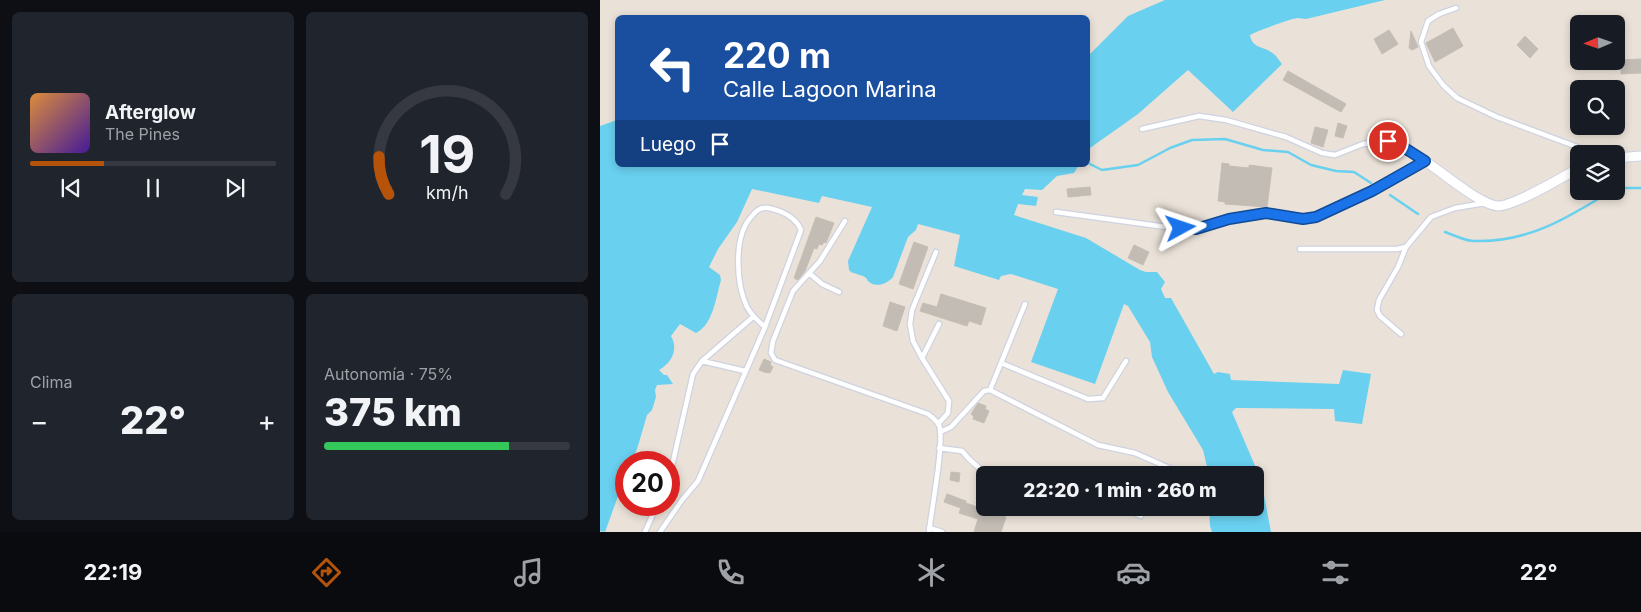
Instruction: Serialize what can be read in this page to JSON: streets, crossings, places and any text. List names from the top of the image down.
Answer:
{
  "north": "left",
  "page": {
    "turn": ["220 m", "Calle Lagoon Marina"],
    "song": ["Afterglow", "The Pines"],
    "then": "Luego",
    "tile": [
      "Clima",
      ["Autonomía · 75%", "375 km"]
    ],
    "heat": ["−", "22°", "+"],
    "limit": "20",
    "trip": "22:20 · 1 min · 260 m",
    "tabs": ["22:19", "22°"],
    "gauge": ["19", "km/h"]
  }
}
